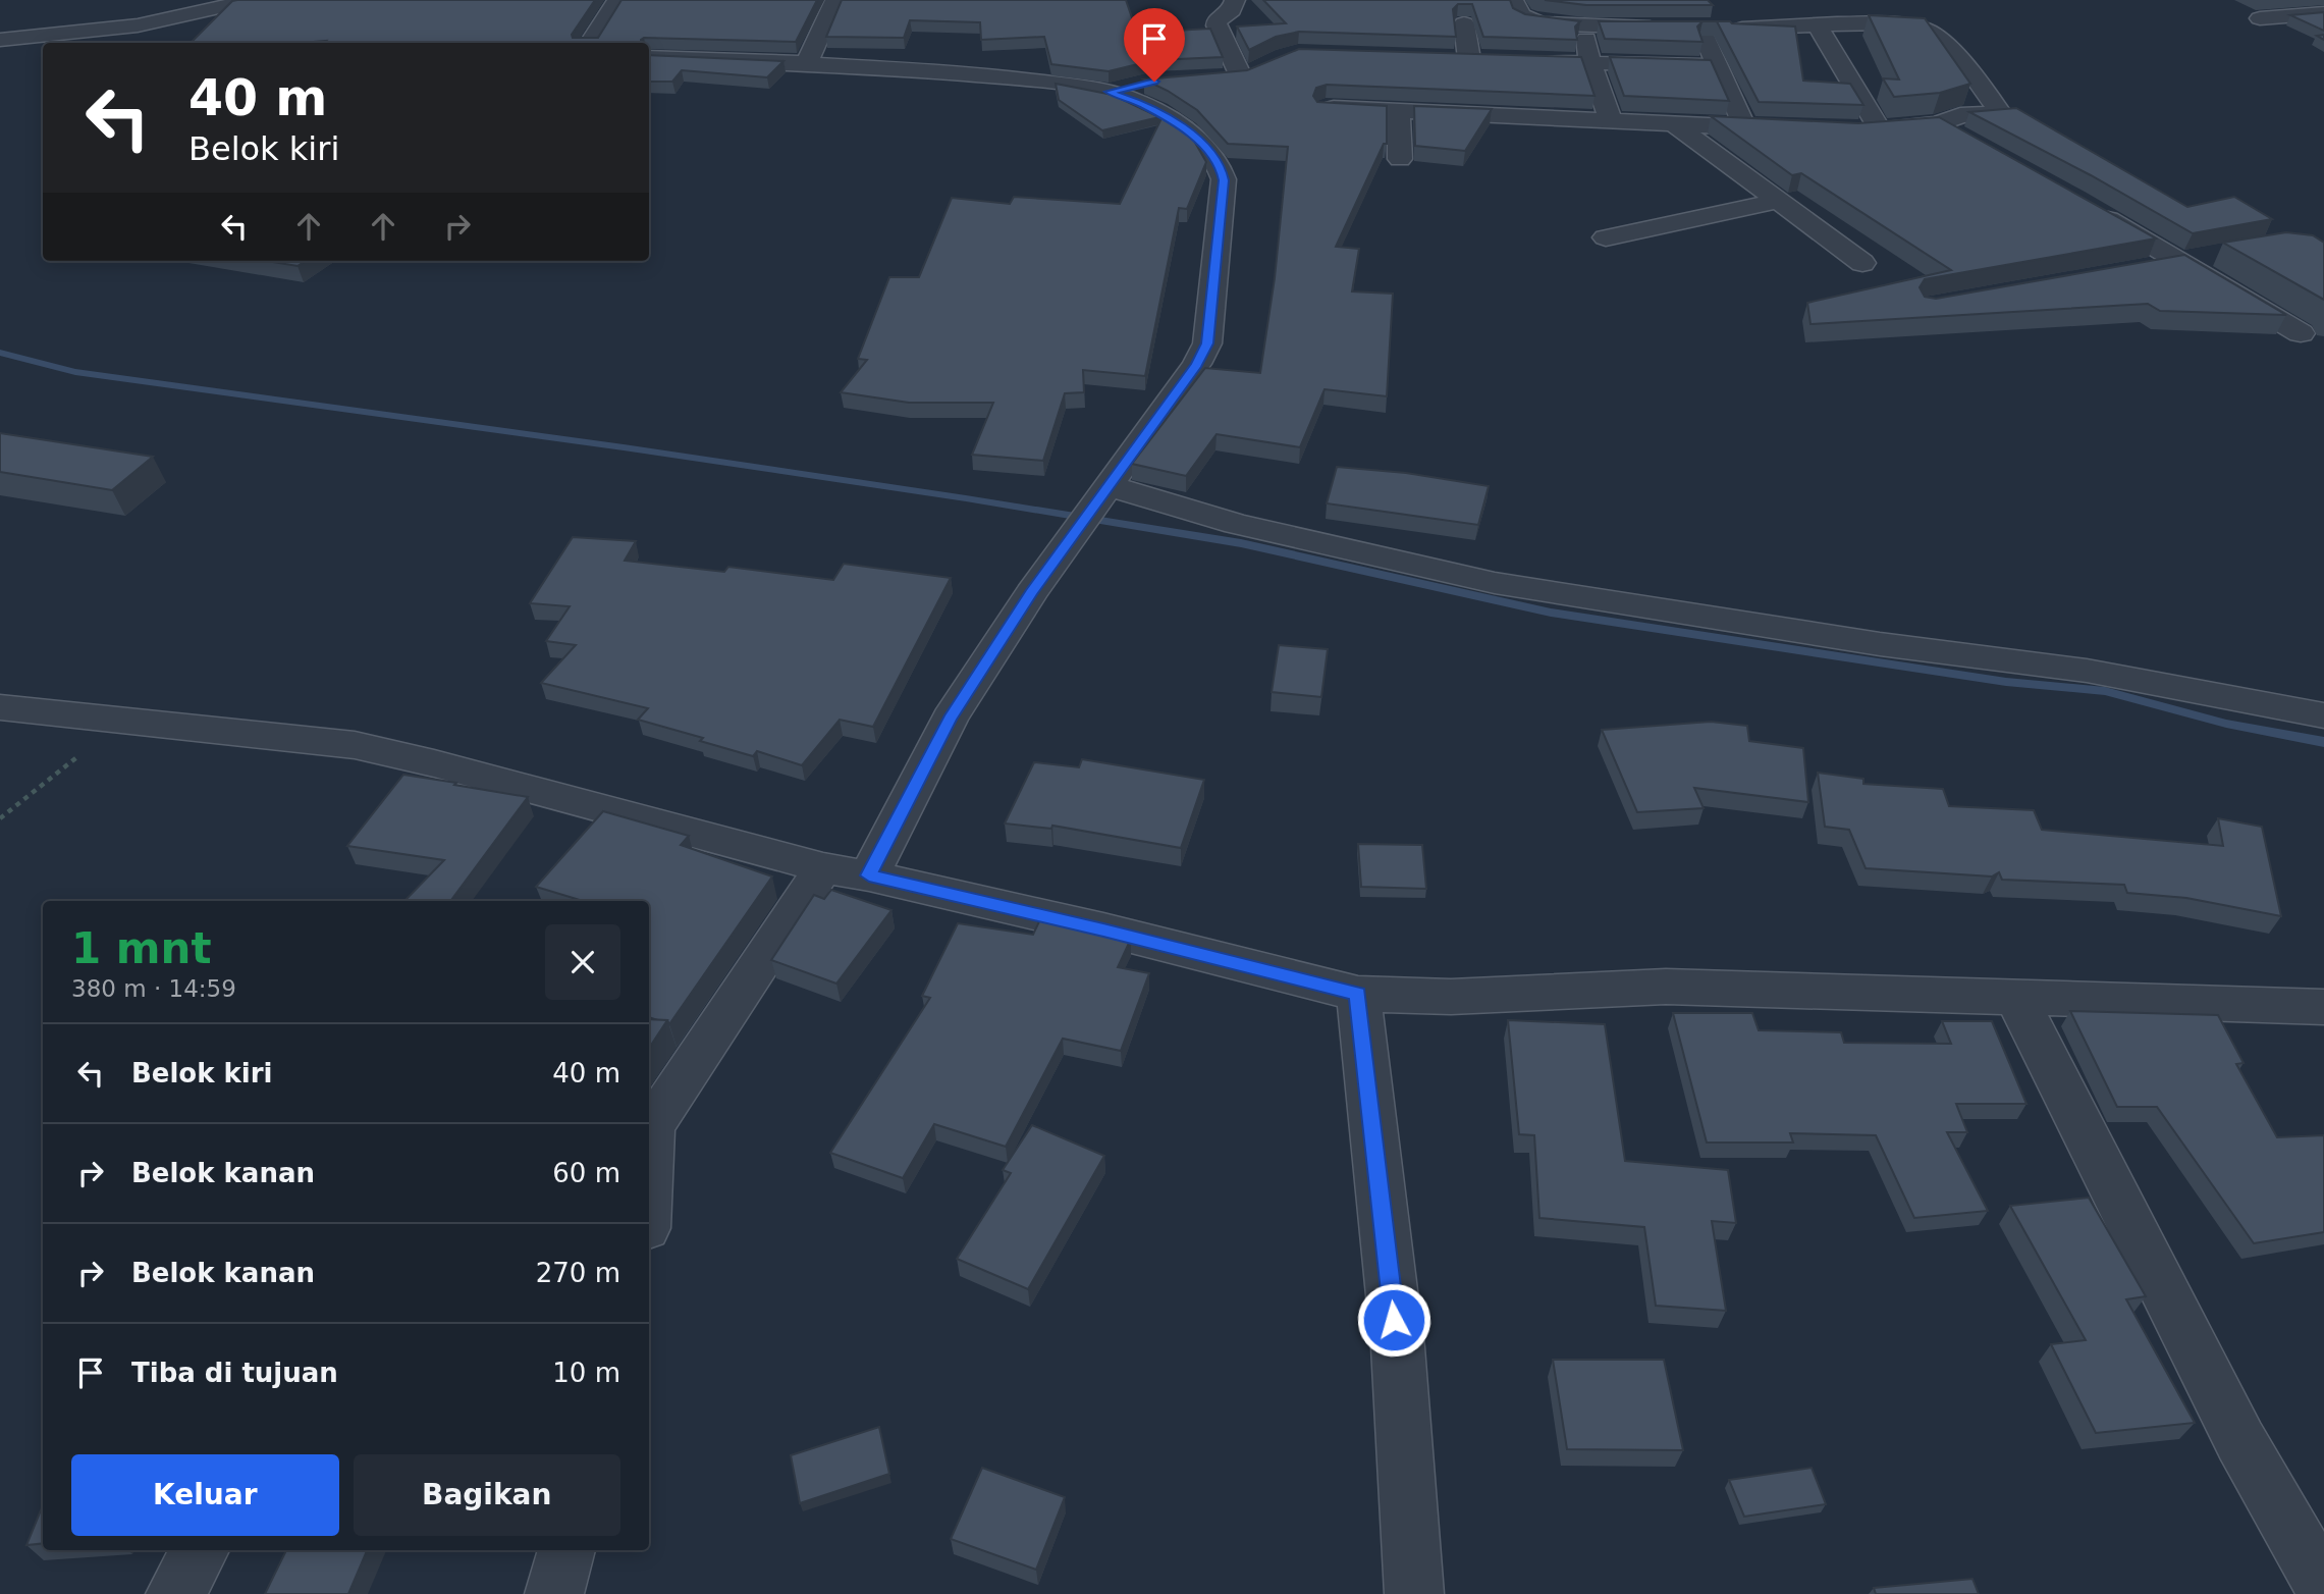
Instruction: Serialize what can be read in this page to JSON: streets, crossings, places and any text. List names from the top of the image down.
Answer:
{
  "page": {
    "turn": ["40 m", "Belok kiri"],
    "heading": ["1 mnt", "380 m · 14:59"],
    "list": [
      {
        "name": "Belok kiri",
        "value": "40 m"
      },
      {
        "name": "Belok kanan",
        "value": "60 m"
      },
      {
        "name": "Belok kanan",
        "value": "270 m"
      },
      {
        "name": "Tiba di tujuan",
        "value": "10 m"
      }
    ],
    "buttons": ["Keluar", "Bagikan"]
  }
}
